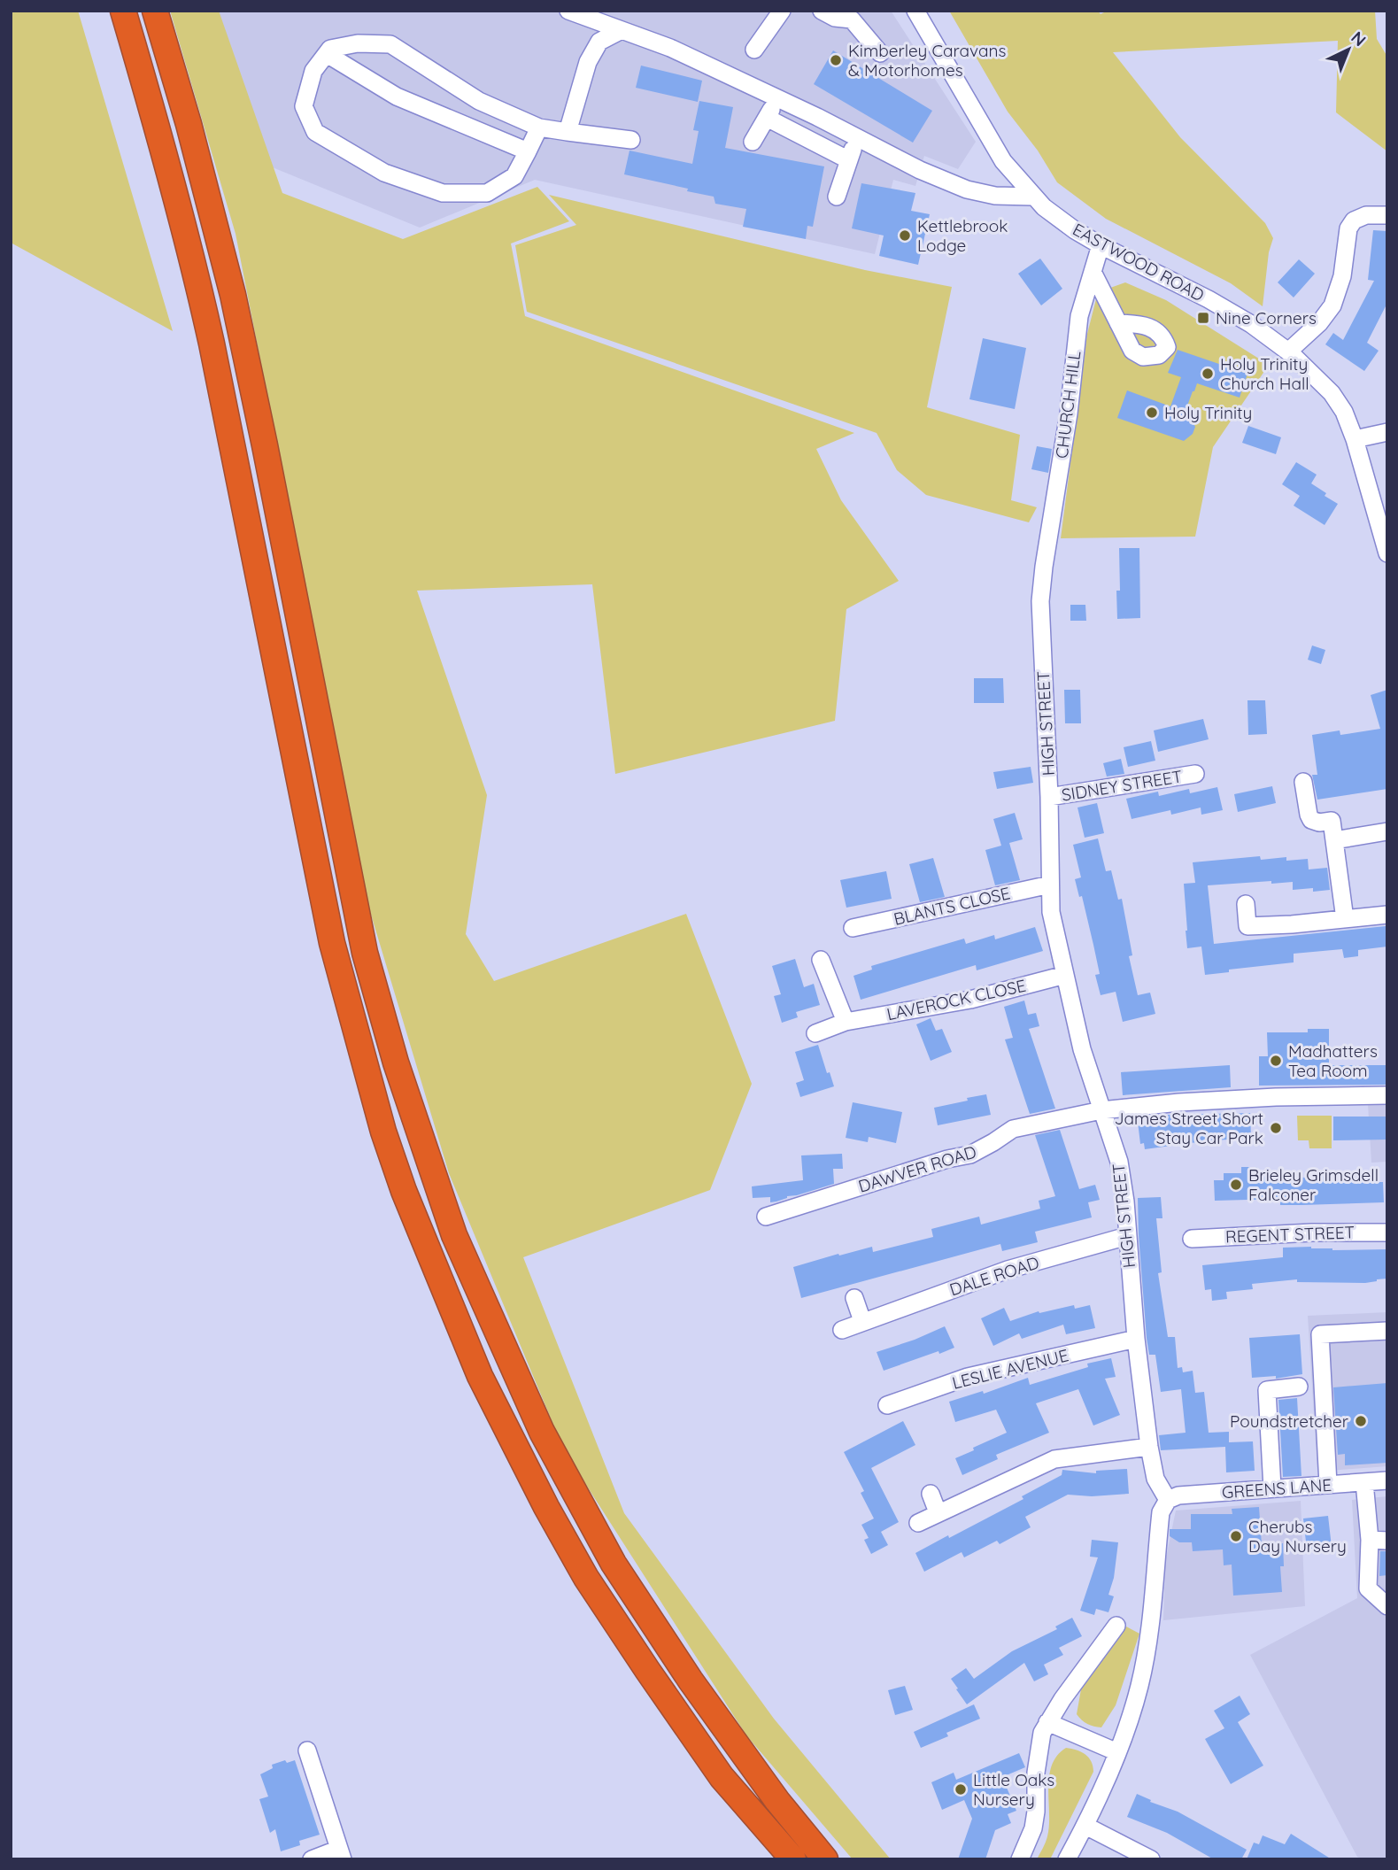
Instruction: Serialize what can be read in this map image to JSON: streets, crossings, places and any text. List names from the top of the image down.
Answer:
{
  "streets": {
    "street": [
      "EASTWOOD ROAD",
      "CHURCH HILL",
      "HIGH STREET",
      "SIDNEY STREET",
      "BLANTS CLOSE",
      "LAVEROCK CLOSE",
      "DAWVER ROAD",
      "REGENT STREET",
      "DALE ROAD",
      "LESLIE AVENUE",
      "GREENS LANE"
    ]
  },
  "crossings": [
    ["EASTWOOD ROAD", "CHURCH HILL"],
    ["CHURCH HILL", "HIGH STREET"],
    ["HIGH STREET", "SIDNEY STREET"],
    ["HIGH STREET", "BLANTS CLOSE"],
    ["HIGH STREET", "LAVEROCK CLOSE"],
    ["HIGH STREET", "DAWVER ROAD"],
    ["HIGH STREET", "DALE ROAD"],
    ["HIGH STREET", "LESLIE AVENUE"],
    ["HIGH STREET", "GREENS LANE"]
  ],
  "places": {
    "other": [
      "Kimberley Caravans & Motorhomes",
      "Kettlebrook Lodge",
      "Holy Trinity Church Hall",
      "Holy Trinity",
      "Madhatters Tea Room",
      "James Street Short Stay Car Park",
      "Brieley Grimsdell Falconer",
      "Poundstretcher",
      "Cherubs Day Nursery",
      "Little Oaks Nursery"
    ],
    "transit": ["Nine Corners"]
  },
  "north": "top right"
}
